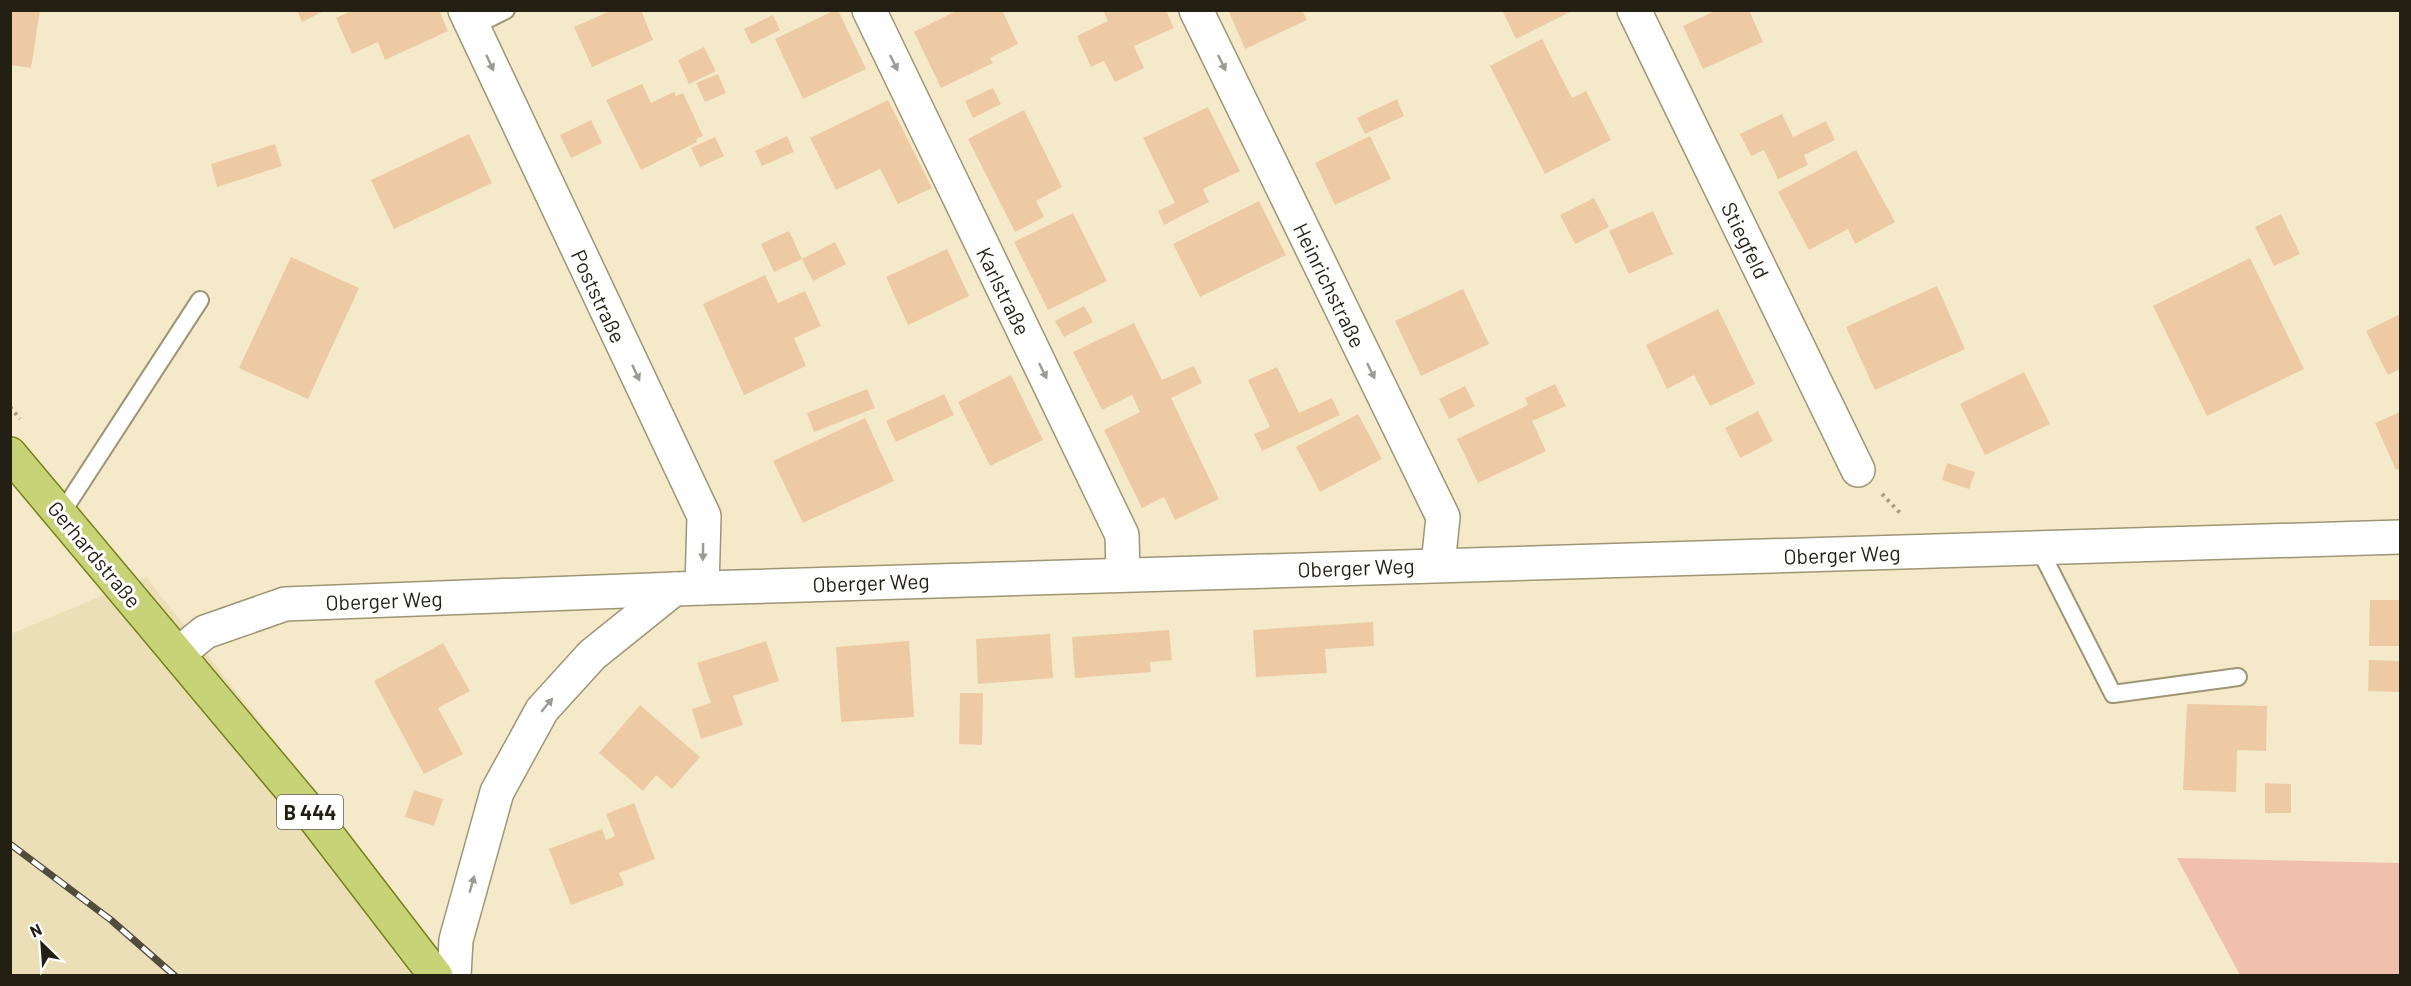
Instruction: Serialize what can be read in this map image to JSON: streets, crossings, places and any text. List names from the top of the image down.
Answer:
{
  "streets": {
    "main road": ["Gerhardstraße", "B 444"],
    "street": [
      "Stiegfeld",
      "Heinrichstraße",
      "Karlstraße",
      "Poststraße",
      "Oberger Weg"
    ]
  },
  "crossings": [
    ["Heinrichstraße", "Oberger Weg"],
    ["Karlstraße", "Oberger Weg"],
    ["Poststraße", "Oberger Weg"],
    ["Gerhardstraße", "Oberger Weg"],
    ["Gerhardstraße", "B 444"],
    ["Oberger Weg", "B 444"]
  ],
  "one_way": ["Heinrichstraße", "Karlstraße", "Poststraße"],
  "north": "top left"
}
